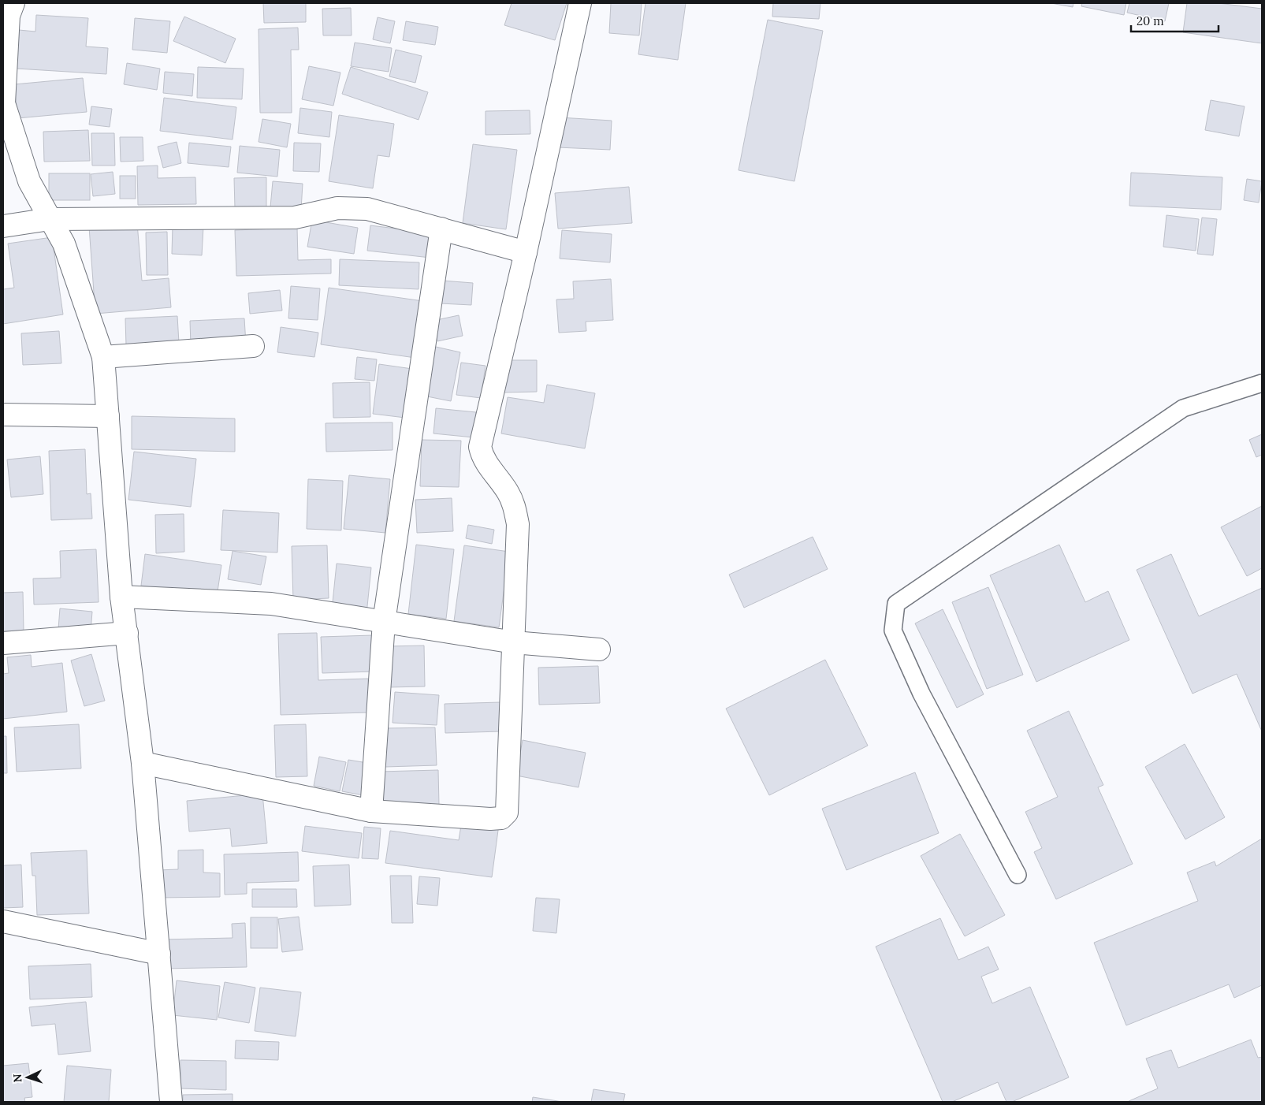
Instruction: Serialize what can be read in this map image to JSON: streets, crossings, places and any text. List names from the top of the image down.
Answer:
{
  "scale_bar": "20 m",
  "north": "left"
}
